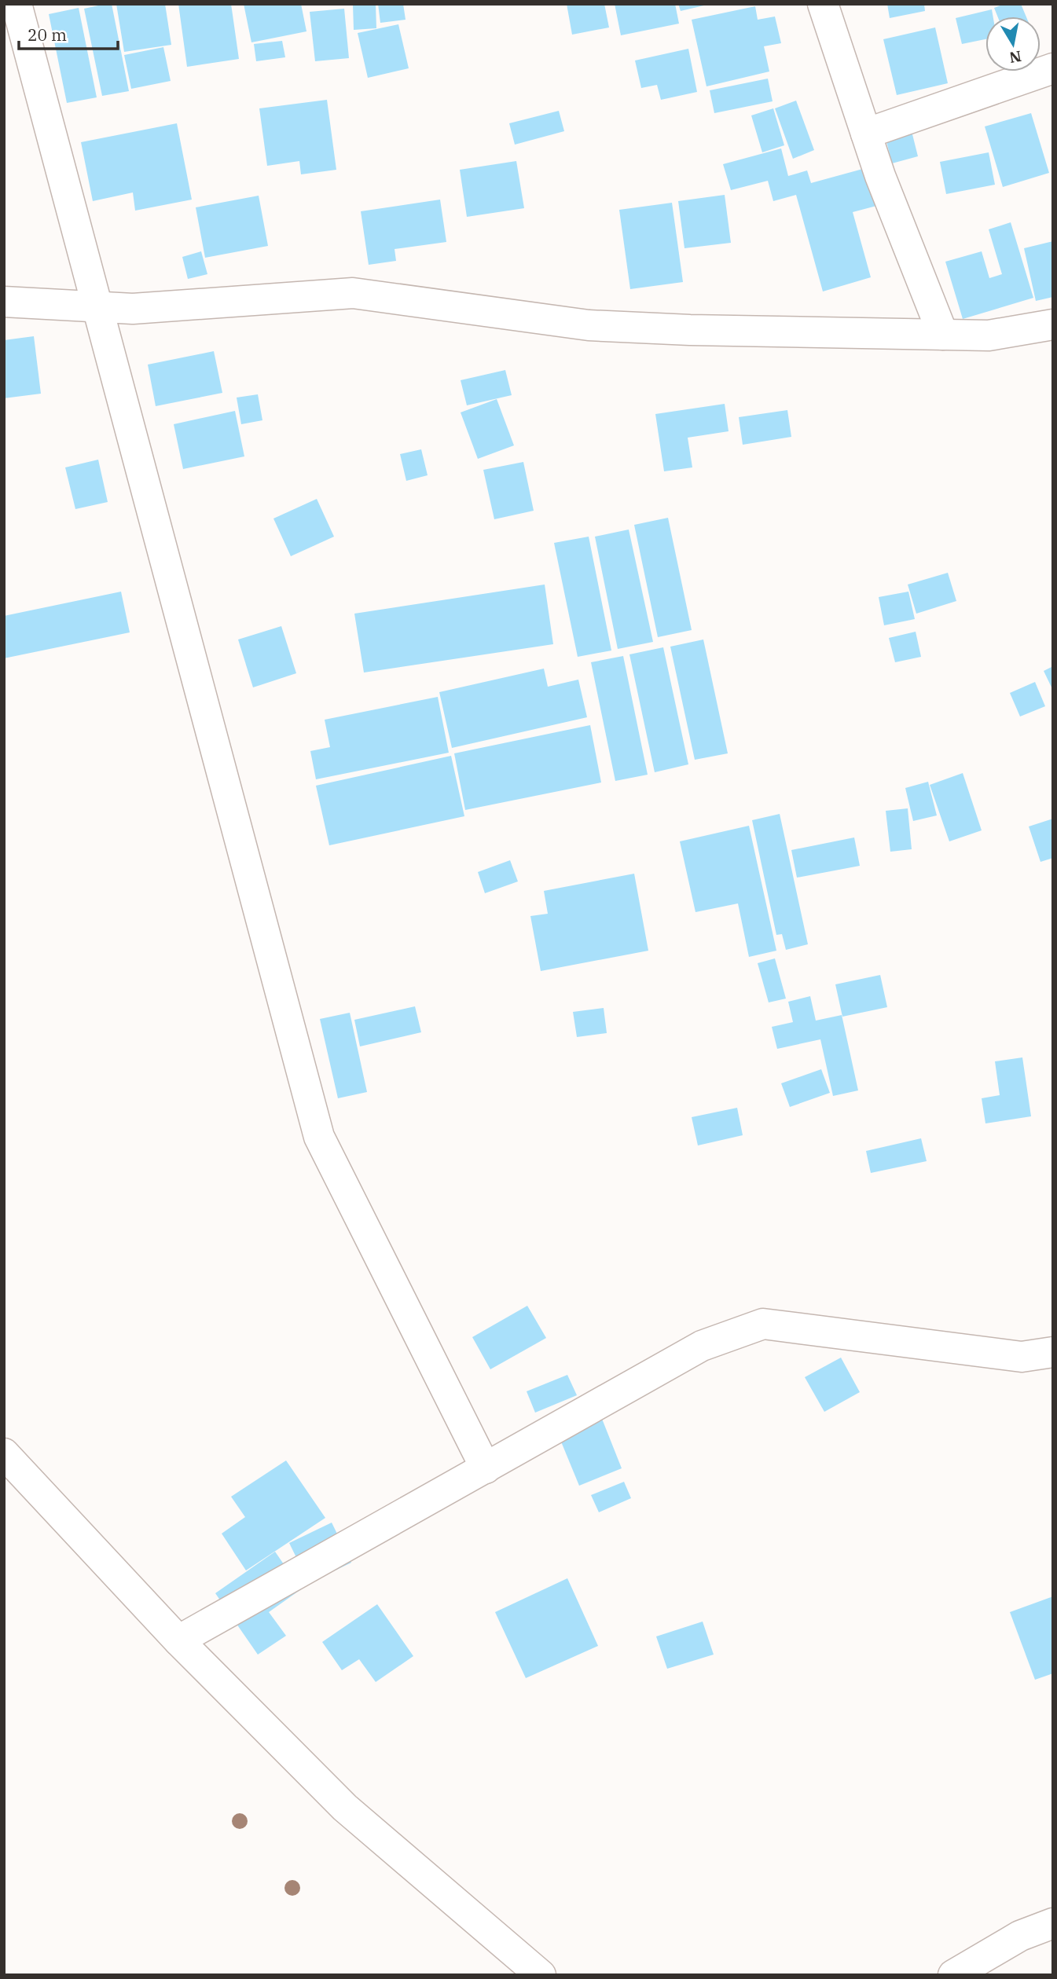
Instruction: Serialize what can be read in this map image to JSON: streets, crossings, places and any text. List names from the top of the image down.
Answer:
{
  "scale_bar": "20 m",
  "north": "bottom"
}
